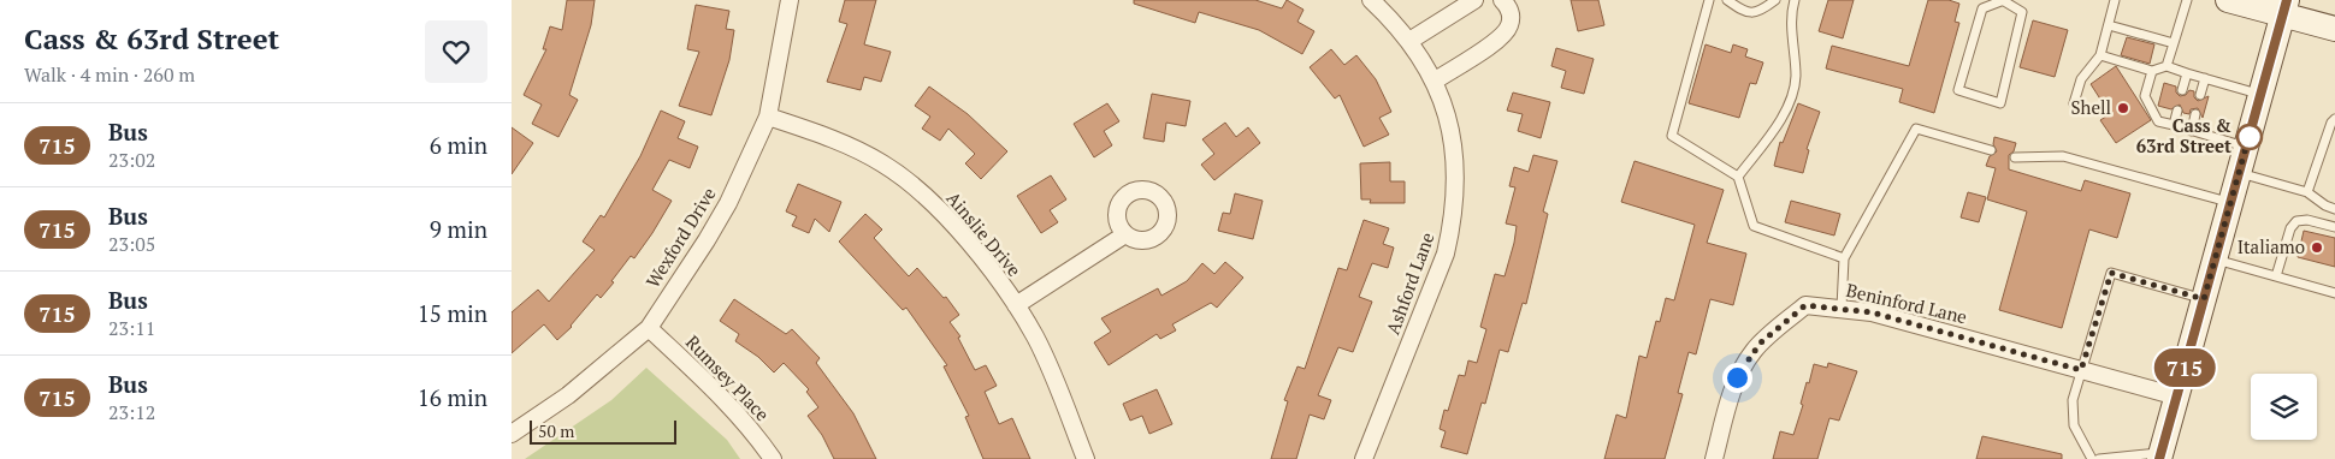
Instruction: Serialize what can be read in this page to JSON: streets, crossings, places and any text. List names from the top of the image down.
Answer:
{
  "streets": {
    "street": [
      "Ainslie Drive",
      "Wexford Drive",
      "Ashford Lane",
      "Beninford Lane",
      "Rumsey Place"
    ]
  },
  "crossings": [
    ["Ainslie Drive", "Wexford Drive"],
    ["Wexford Drive", "Rumsey Place"]
  ],
  "places": ["Shell", "Cass & 63rd Street", "Italiamo"],
  "lines": ["bus line 715"],
  "scale_bar": "50 m",
  "page": {
    "heading": ["Cass & 63rd Street", "Walk · 4 min · 260 m"],
    "on_map": "715",
    "list": [
      {
        "mark": "715",
        "name": "Bus",
        "note": "23:02",
        "value": "6 min"
      },
      {
        "mark": "715",
        "name": "Bus",
        "note": "23:05",
        "value": "9 min"
      },
      {
        "mark": "715",
        "name": "Bus",
        "note": "23:11",
        "value": "15 min"
      },
      {
        "mark": "715",
        "name": "Bus",
        "note": "23:12",
        "value": "16 min"
      }
    ],
    "scale": "50 m"
  }
}
